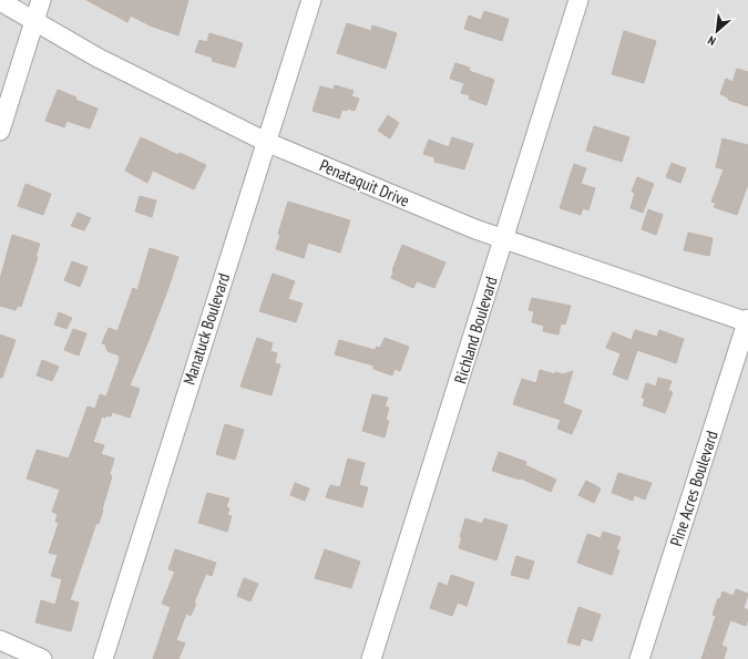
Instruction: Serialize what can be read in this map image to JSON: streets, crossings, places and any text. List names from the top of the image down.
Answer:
{
  "streets": {
    "street": [
      "Penataquit Drive",
      "Manatuck Boulevard",
      "Richland Boulevard",
      "Pine Acres Boulevard"
    ]
  },
  "crossings": [
    ["Penataquit Drive", "Manatuck Boulevard"],
    ["Penataquit Drive", "Richland Boulevard"],
    ["Penataquit Drive", "Pine Acres Boulevard"]
  ],
  "north": "bottom left"
}
